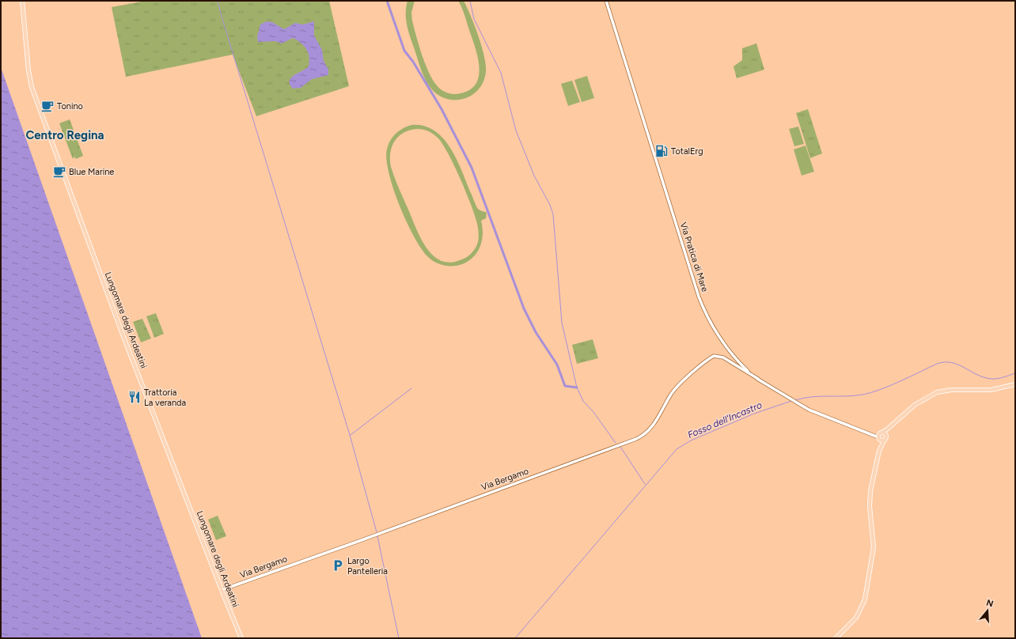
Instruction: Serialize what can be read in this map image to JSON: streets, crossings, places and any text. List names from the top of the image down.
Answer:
{
  "streets": {
    "main road": ["Lungomare degli Ardeatini"],
    "street": ["Via Pratica di Mare", "Via Bergamo"]
  },
  "crossings": [
    ["Via Pratica di Mare", "Via Bergamo"],
    ["Lungomare degli Ardeatini", "Via Bergamo"]
  ],
  "districts": ["Centro Regina"],
  "water": ["Fosso dell'Incastro"],
  "places": {
    "cafe": ["Tonino", "Blue Marine"],
    "fuel station": ["TotalErg"],
    "restaurant": ["Trattoria La veranda"],
    "parking": ["Largo Pantelleria"]
  },
  "north": "top"
}
